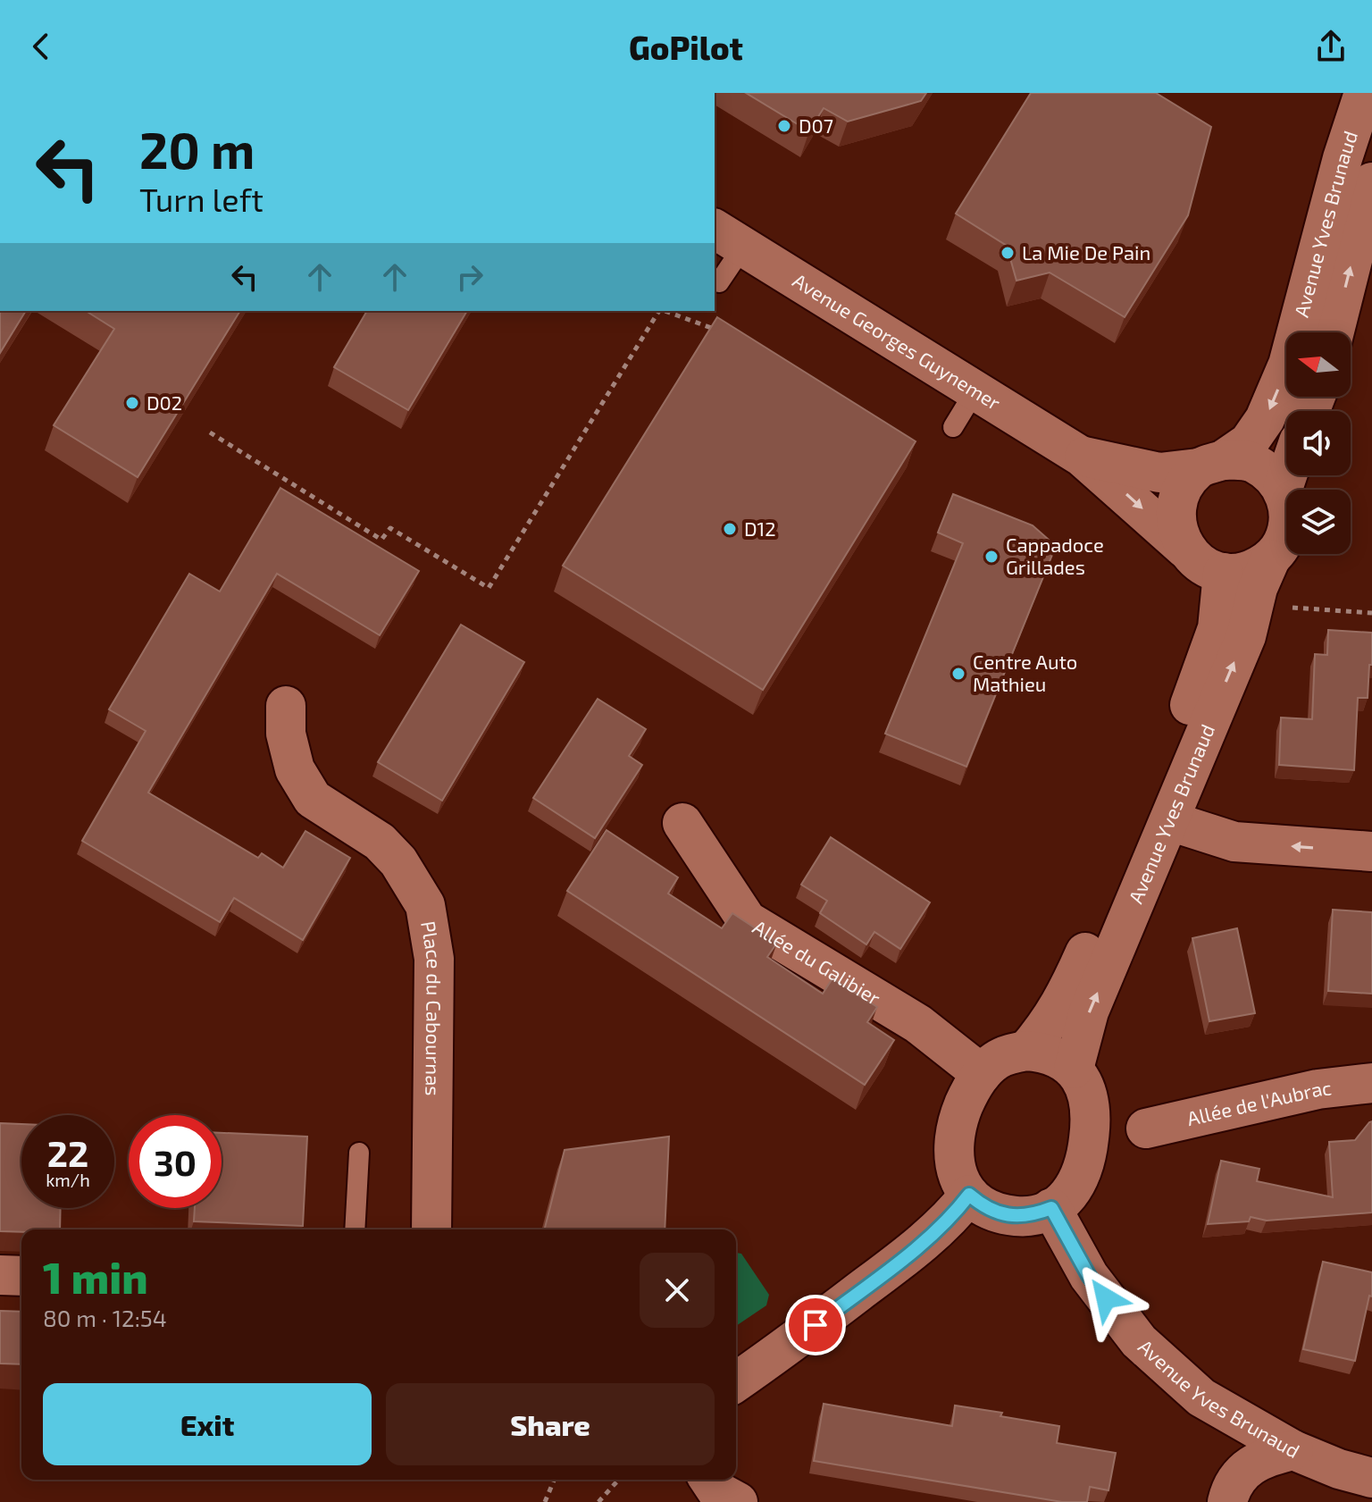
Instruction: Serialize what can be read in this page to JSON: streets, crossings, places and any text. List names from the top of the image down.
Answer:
{
  "streets": {
    "street": [
      "Avenue Yves Brunaud",
      "Avenue Georges Guynemer",
      "Allée du Galibier",
      "Place du Cabournas",
      "Allée de l'Aubrac"
    ]
  },
  "crossings": [
    ["Avenue Yves Brunaud", "Avenue Georges Guynemer"],
    ["Avenue Yves Brunaud", "Allée du Galibier"]
  ],
  "places": [
    "D07",
    "La Mie De Pain",
    "D02",
    "D12",
    "Cappadoce Grillades",
    "Centre Auto Mathieu"
  ],
  "north": "left",
  "page": {
    "header": "GoPilot",
    "turn": ["20 m", "Turn left"],
    "speed": "22 km/h",
    "limit": "30",
    "heading": ["1 min", "80 m · 12:54"],
    "buttons": ["Exit", "Share"]
  }
}
